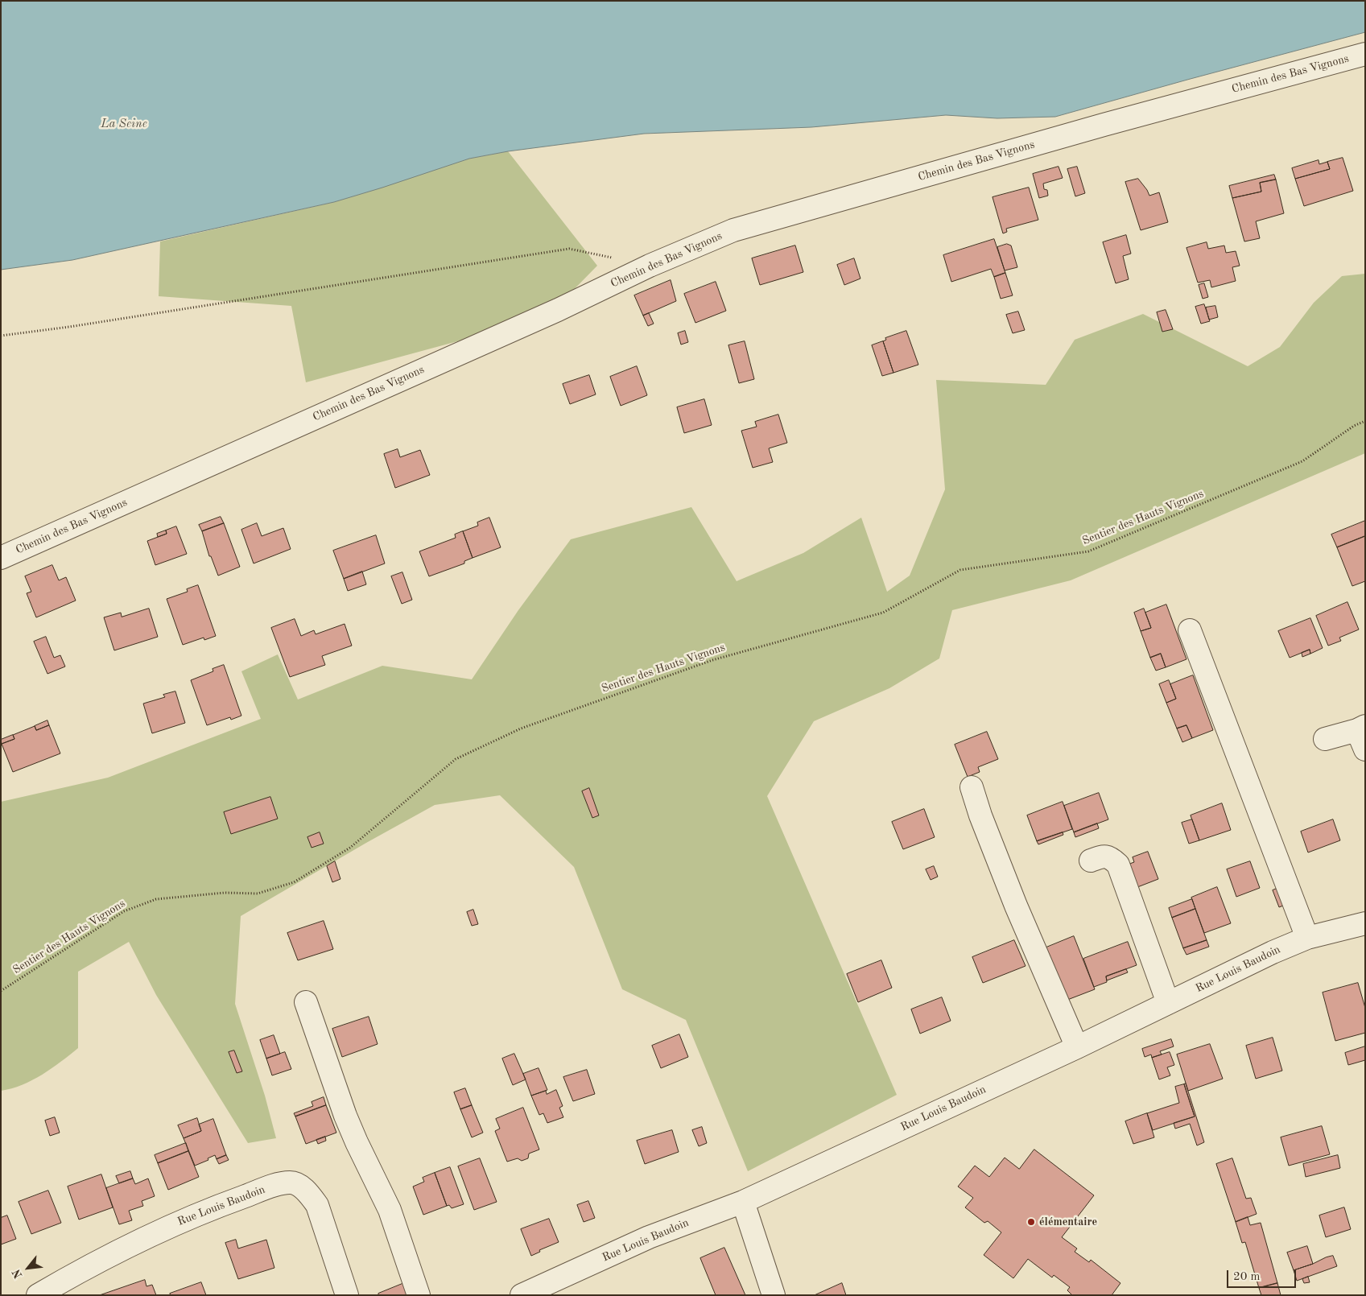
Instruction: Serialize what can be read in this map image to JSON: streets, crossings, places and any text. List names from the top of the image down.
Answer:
{
  "streets": {
    "street": ["Chemin des Bas Vignons", "Rue Louis Baudoin"],
    "path": ["Sentier des Hauts Vignons"]
  },
  "water": ["La Seine"],
  "places": ["élémentaire"],
  "scale_bar": "20 m",
  "north": "bottom left"
}
